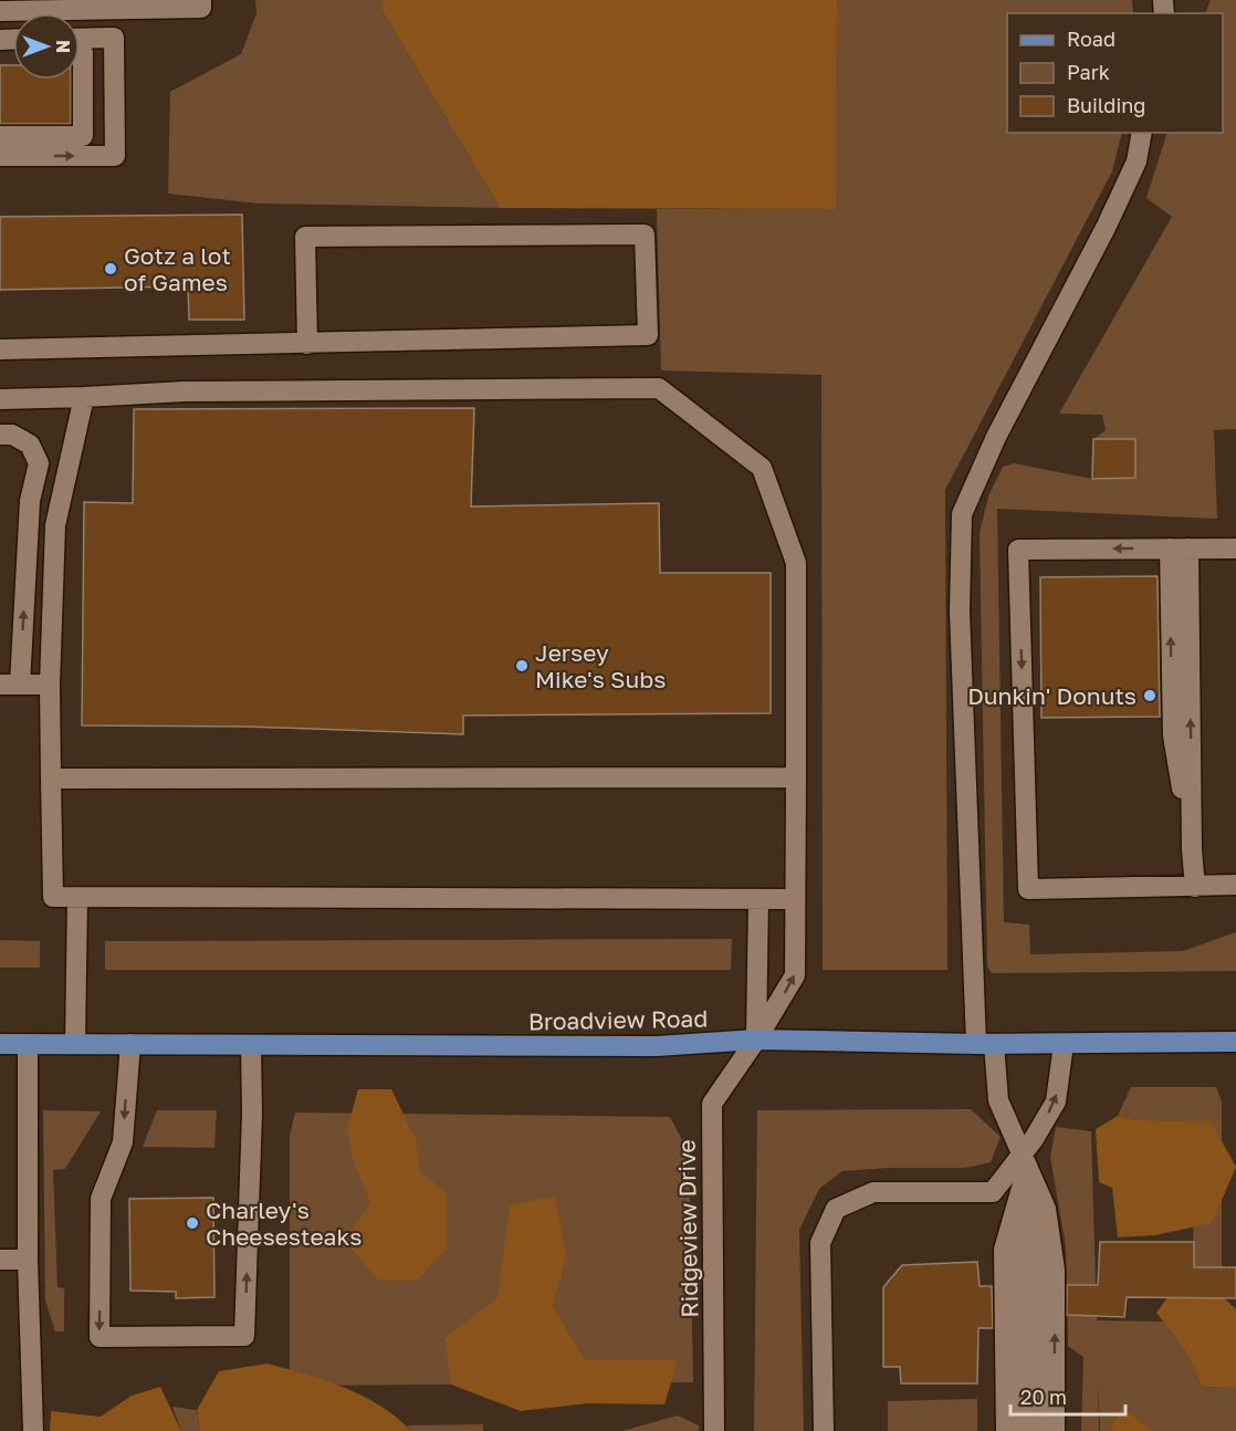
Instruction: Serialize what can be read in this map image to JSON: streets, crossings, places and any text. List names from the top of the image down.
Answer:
{
  "streets": {
    "main road": ["Broadview Road"],
    "street": ["Ridgeview Drive"]
  },
  "crossings": [
    ["Broadview Road", "Ridgeview Drive"]
  ],
  "places": [
    "Gotz a lot of Games",
    "Jersey Mike's Subs",
    "Dunkin' Donuts",
    "Charley's Cheesesteaks"
  ],
  "legend": ["Road", "Park", "Building"],
  "scale_bar": "20 m",
  "north": "right"
}
